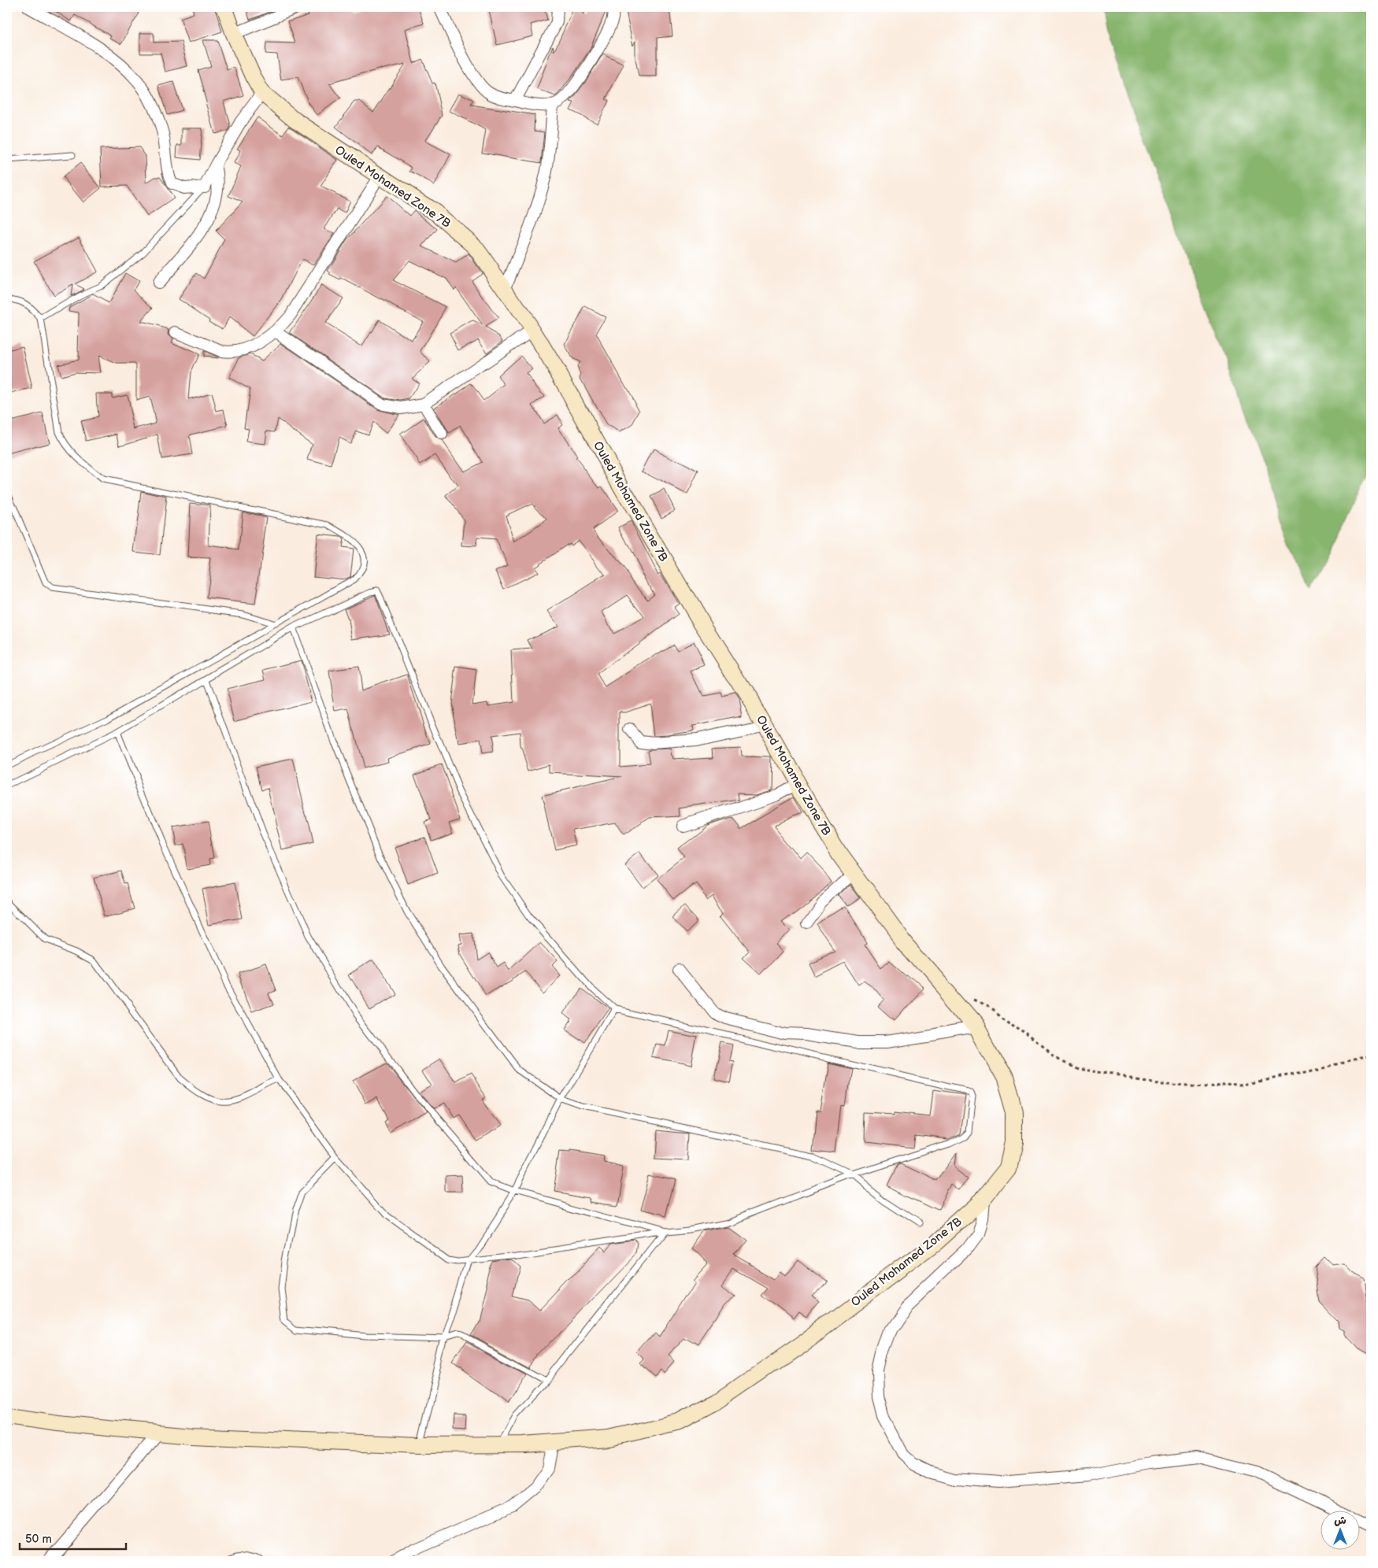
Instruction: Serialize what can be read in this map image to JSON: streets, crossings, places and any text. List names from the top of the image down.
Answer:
{
  "streets": {
    "main road": ["Ouled Mohamed Zone 7B"]
  },
  "scale_bar": "50 m",
  "north": "top"
}
